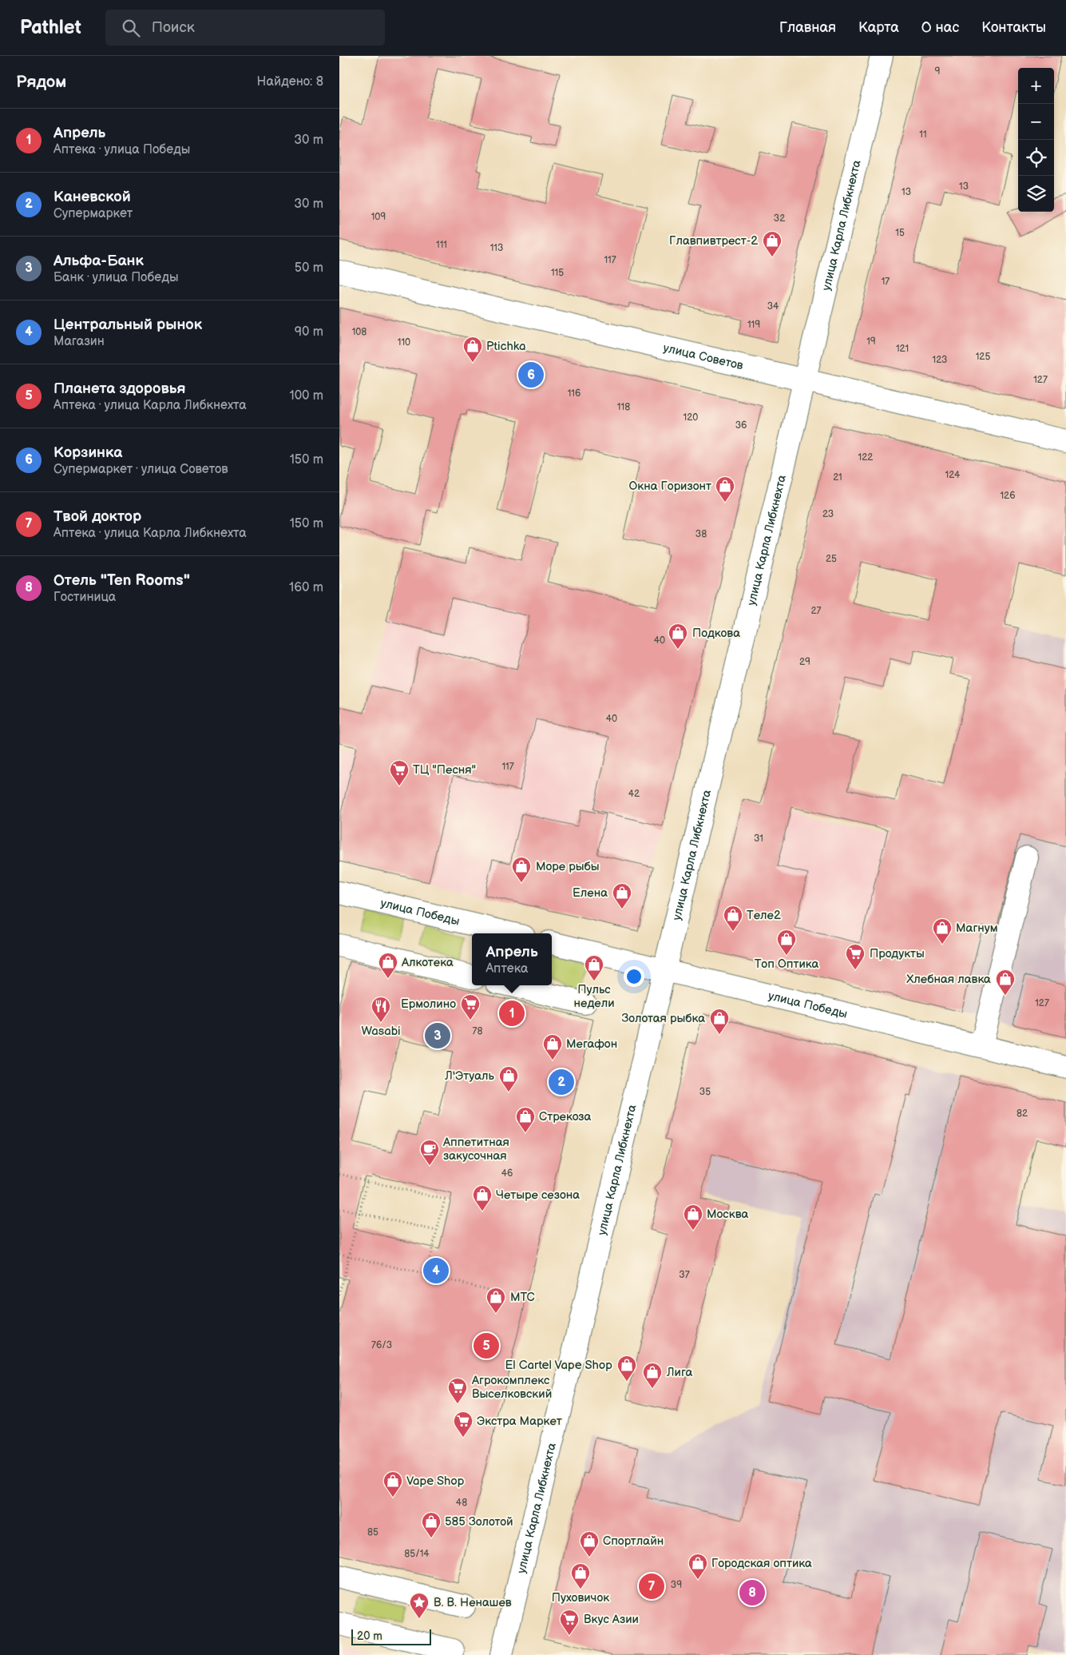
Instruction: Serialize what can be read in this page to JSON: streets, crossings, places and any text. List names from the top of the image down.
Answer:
{
  "streets": {
    "street": ["улица Карла Либкнехта", "улица Советов", "улица Победы"]
  },
  "crossings": [
    ["улица Карла Либкнехта", "улица Советов"],
    ["улица Карла Либкнехта", "улица Победы"]
  ],
  "places": {
    "shop": [
      "Главпивтрест-2",
      "Ptichka",
      "Окна Горизонт",
      "Подкова",
      "Море рыбы",
      "Елена",
      "Теле2",
      "Магнум",
      "Топ Оптика",
      "Алкотека",
      "Пульс недели",
      "Хлебная лавка",
      "Золотая рыбка",
      "Мегафон",
      "Л'Этуаль",
      "Стрекоза",
      "Четыре сезона",
      "Москва",
      "МТС",
      "El Cartel Vape Shop",
      "Лига",
      "Vape Shop",
      "585 Золотой",
      "Спортлайн",
      "Городская оптика",
      "Пуховичок"
    ],
    "supermarket": [
      "ТЦ \"Песня\"",
      "Продукты",
      "Ермолино",
      "Агрокомплекс Выселковский",
      "Экстра Маркет",
      "Вкус Азии"
    ],
    "restaurant": ["Wasabi"],
    "cafe": ["Аппетитная закусочная"],
    "place": ["В. В. Ненашев"]
  },
  "house_numbers": [
    "9",
    "11",
    "13",
    "13",
    "109",
    "32",
    "15",
    "111",
    "113",
    "117",
    "115",
    "17",
    "34",
    "119",
    "108",
    "19",
    "110",
    "121",
    "125",
    "123",
    "127",
    "116",
    "118",
    "120",
    "36",
    "122",
    "124",
    "21",
    "126",
    "23",
    "38",
    "25",
    "27",
    "40",
    "29",
    "40",
    "117",
    "42",
    "31",
    "127",
    "78",
    "35",
    "82",
    "46",
    "37",
    "76/3",
    "48",
    "85",
    "85/14",
    "39"
  ],
  "scale_bar": "20 m",
  "page": {
    "header": "Pathlet",
    "search": "Поиск",
    "nav": [
      "Главная",
      "Карта",
      "О нас",
      "Контакты"
    ],
    "heading": ["Рядом", "Найдено: 8"],
    "map_buttons": ["+", "−"],
    "list": [
      {
        "mark": "1",
        "name": "Апрель",
        "note": "Аптека · улица Победы",
        "value": "30 m"
      },
      {
        "mark": "2",
        "name": "Каневской",
        "note": "Супермаркет",
        "value": "30 m"
      },
      {
        "mark": "3",
        "name": "Альфа-Банк",
        "note": "Банк · улица Победы",
        "value": "50 m"
      },
      {
        "mark": "4",
        "name": "Центральный рынок",
        "note": "Магазин",
        "value": "90 m"
      },
      {
        "mark": "5",
        "name": "Планета здоровья",
        "note": "Аптека · улица Карла Либкнехта",
        "value": "100 m"
      },
      {
        "mark": "6",
        "name": "Корзинка",
        "note": "Супермаркет · улица Советов",
        "value": "150 m"
      },
      {
        "mark": "7",
        "name": "Твой доктор",
        "note": "Аптека · улица Карла Либкнехта",
        "value": "150 m"
      },
      {
        "mark": "8",
        "name": "Отель \"Ten Rooms\"",
        "note": "Гостиница",
        "value": "160 m"
      }
    ],
    "pins": [
      "6",
      "1",
      "3",
      "2",
      "4",
      "5",
      "7",
      "8"
    ],
    "popup": ["Апрель", "Аптека"],
    "scale": "20 m"
  }
}
